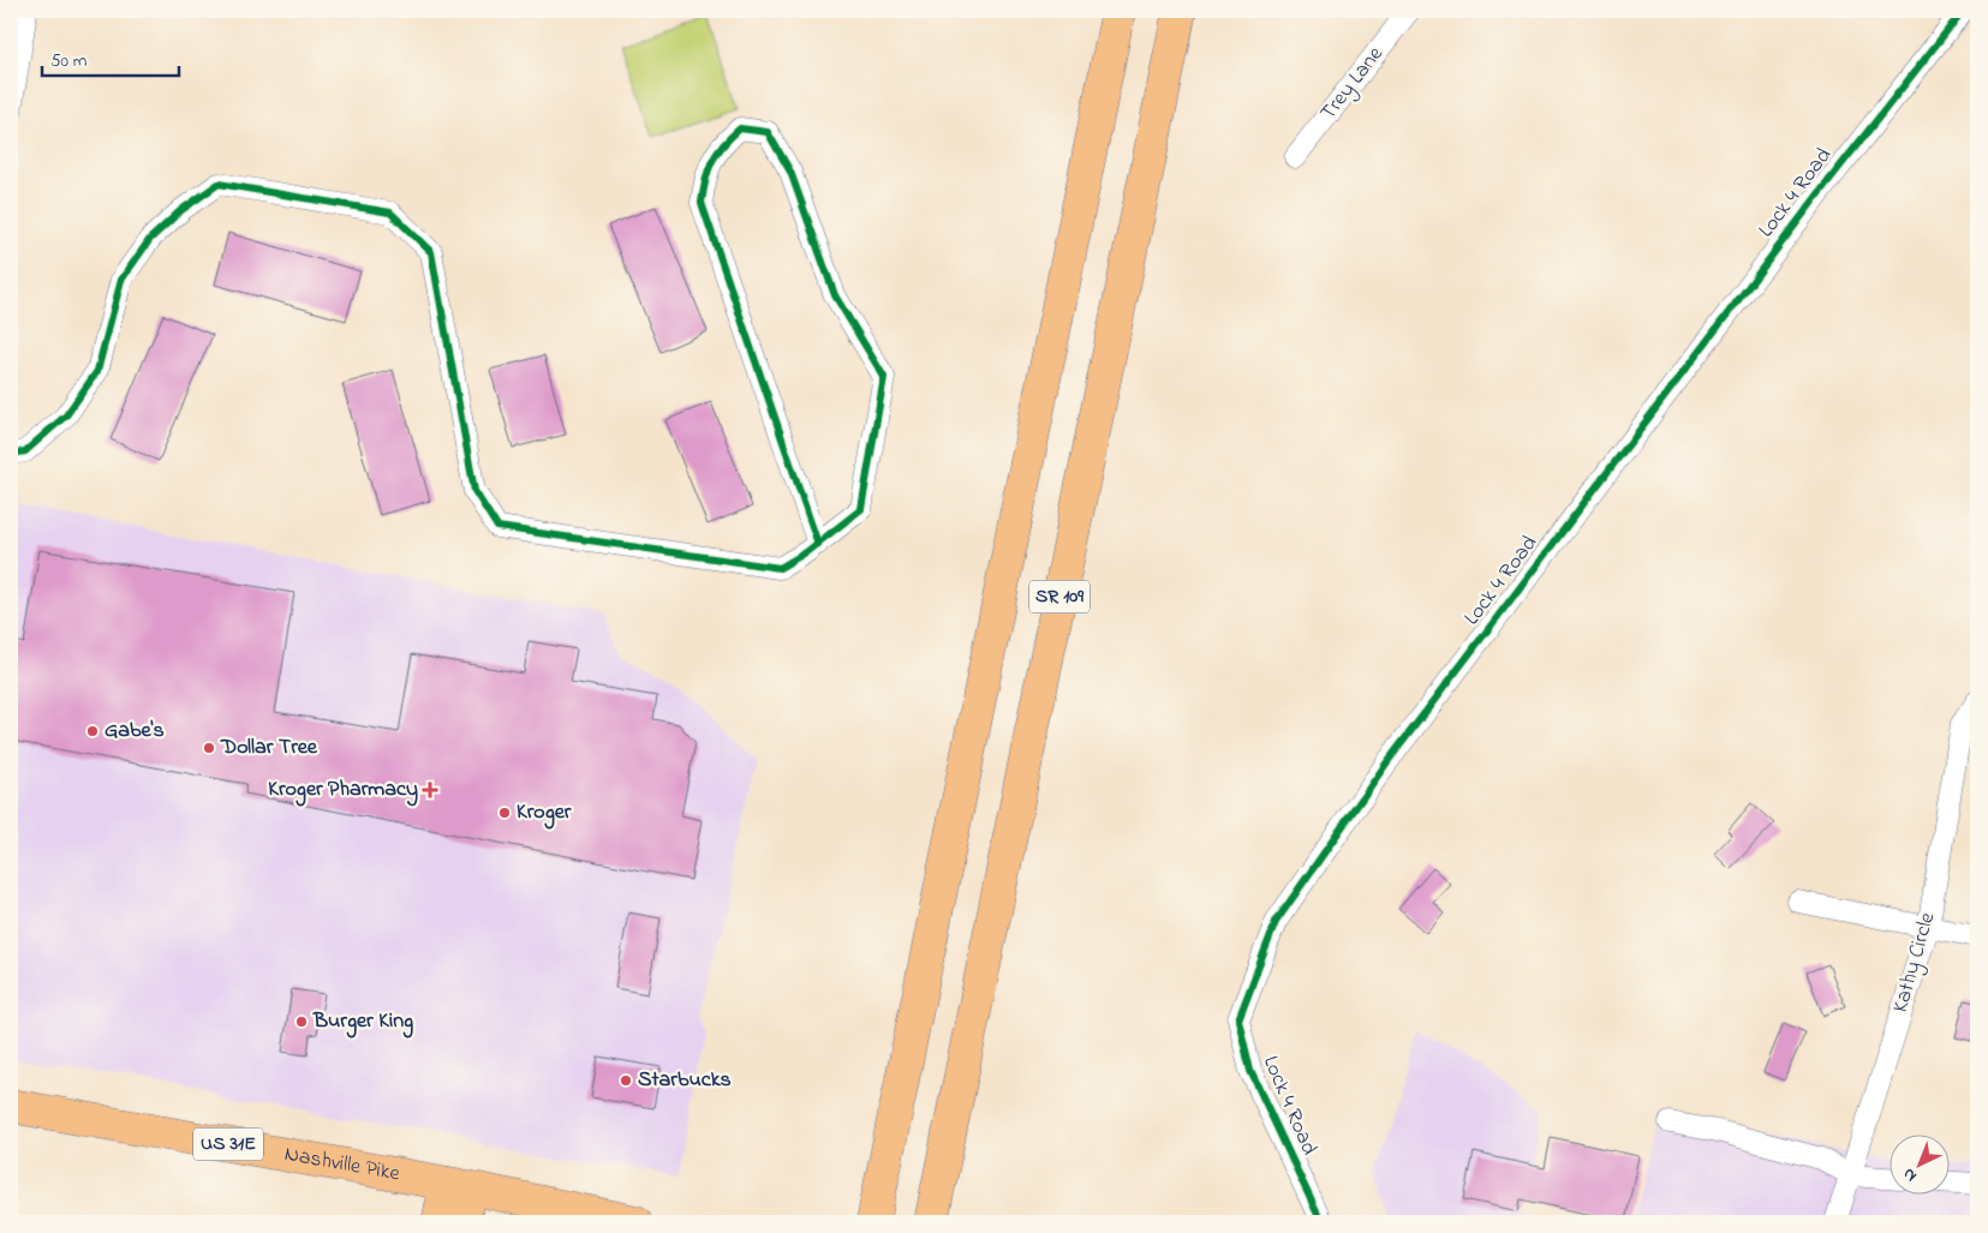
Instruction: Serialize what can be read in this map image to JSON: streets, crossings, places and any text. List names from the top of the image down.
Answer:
{
  "streets": {
    "main road": ["SR 109", "US 31E", "Nashville Pike"],
    "street": ["Trey Lane", "Lock 4 Road", "Kathy Circle"]
  },
  "places": {
    "other": [
      "Gabe's",
      "Dollar Tree",
      "Kroger",
      "Burger King",
      "Starbucks"
    ],
    "health": ["Kroger Pharmacy"]
  },
  "scale_bar": "50 m",
  "north": "bottom left"
}
